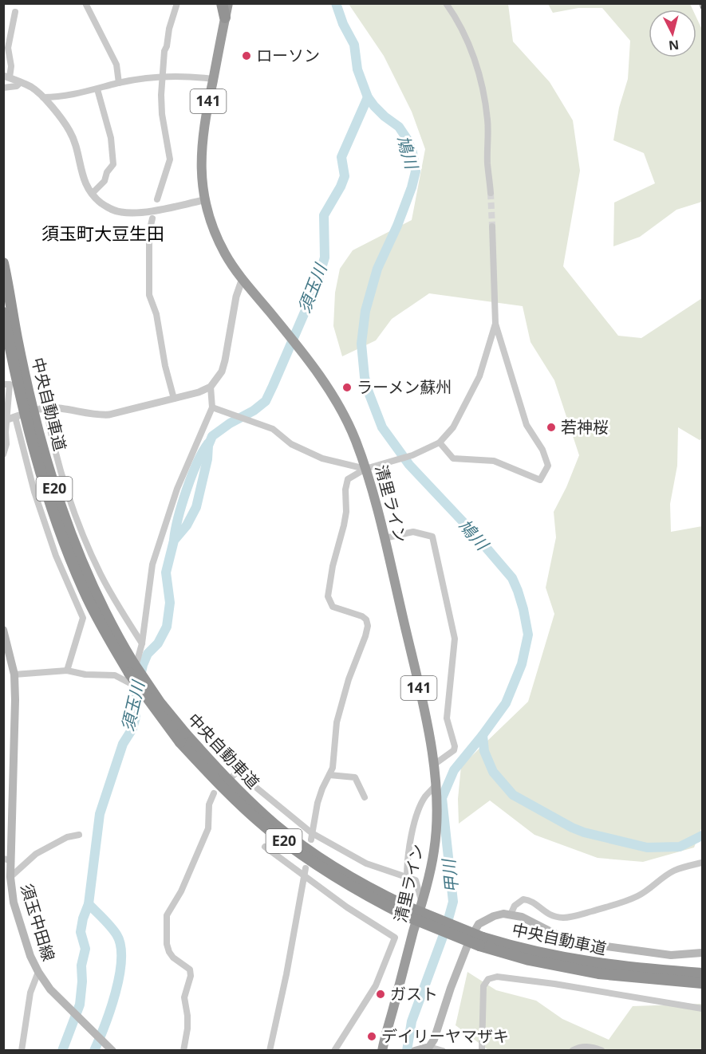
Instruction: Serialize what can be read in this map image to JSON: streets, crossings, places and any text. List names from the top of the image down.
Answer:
{
  "streets": {
    "highway": [
      "141",
      "中央自動車道",
      "E20",
      "清里ライン"
    ],
    "main road": ["須玉中田線"]
  },
  "districts": ["須玉町大豆生田"],
  "water": ["鳩川", "須玉川", "甲川"],
  "places": [
    "ローソン",
    "ラーメン蘇州",
    "若神桜",
    "ガスト",
    "デイリーヤマザキ"
  ],
  "north": "bottom"
}
